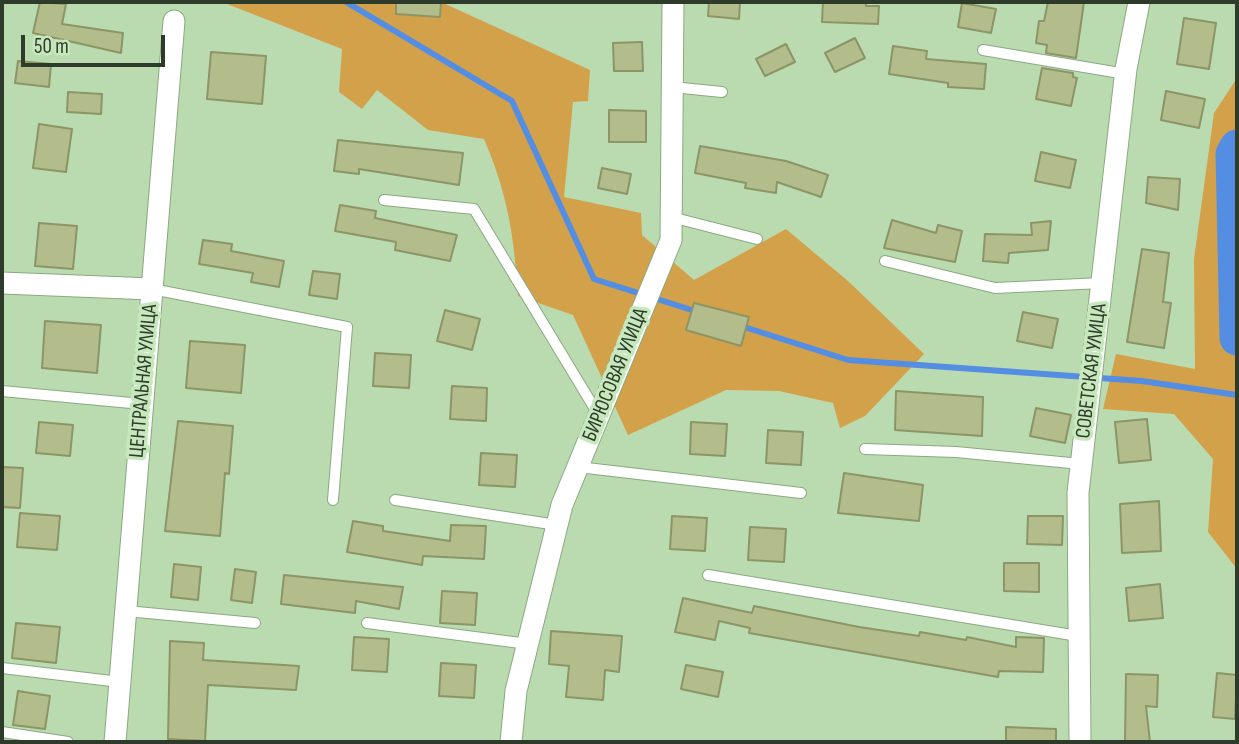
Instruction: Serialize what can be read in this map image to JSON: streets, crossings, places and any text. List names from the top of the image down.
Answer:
{
  "streets": {
    "street": ["СОВЕТСКАЯ УЛИЦА", "БИРЮСОВАЯ УЛИЦА", "ЦЕНТРАЛЬНАЯ УЛИЦА"]
  },
  "scale_bar": "50 m"
}
